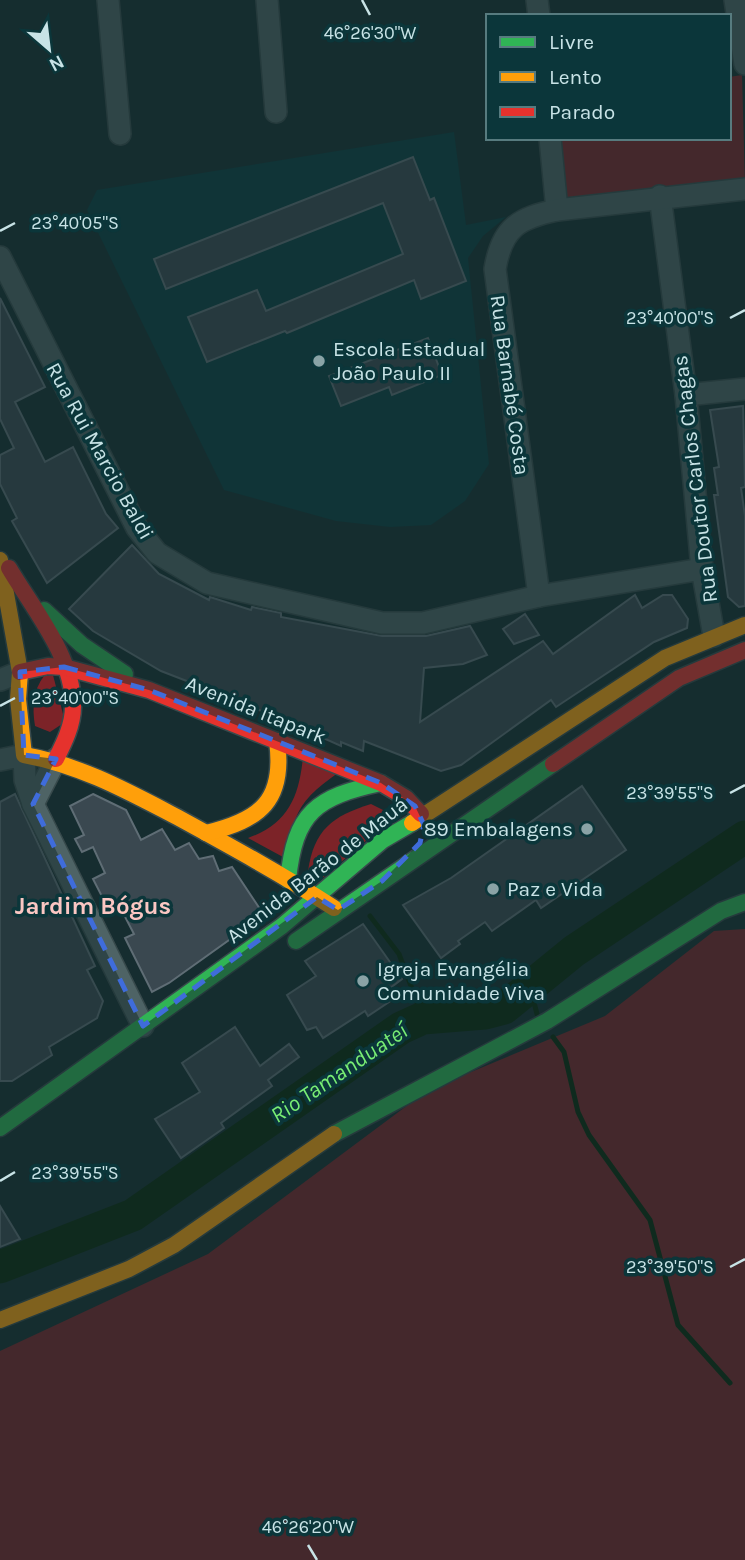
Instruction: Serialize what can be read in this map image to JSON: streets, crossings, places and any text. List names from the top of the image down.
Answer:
{
  "streets": {
    "main road": ["Avenida Itapark", "Avenida Barão de Mauá"],
    "street": ["Rua Barnabé Costa", "Rua Rui Marcio Baldi", "Rua Doutor Carlos Chagas"]
  },
  "crossings": [
    ["Rua Barnabé Costa", "Rua Rui Marcio Baldi"],
    ["Rua Barnabé Costa", "Rua Doutor Carlos Chagas"],
    ["Rua Rui Marcio Baldi", "Rua Doutor Carlos Chagas"],
    ["Rua Doutor Carlos Chagas", "Avenida Barão de Mauá"],
    ["Avenida Itapark", "Avenida Barão de Mauá"]
  ],
  "districts": ["Jardim Bógus"],
  "water": ["Rio Tamanduateí"],
  "places": [
    "Escola Estadual João Paulo II",
    "89 Embalagens",
    "Paz e Vida",
    "Igreja Evangélia Comunidade Viva"
  ],
  "legend": ["Livre", "Lento", "Parado"],
  "north": "bottom right",
  "coordinates": [
    "46°26'30\"W",
    "23°40'05\"S",
    "23°40'00\"S",
    "23°39'55\"S",
    "23°39'50\"S",
    "46°26'20\"W"
  ]
}
